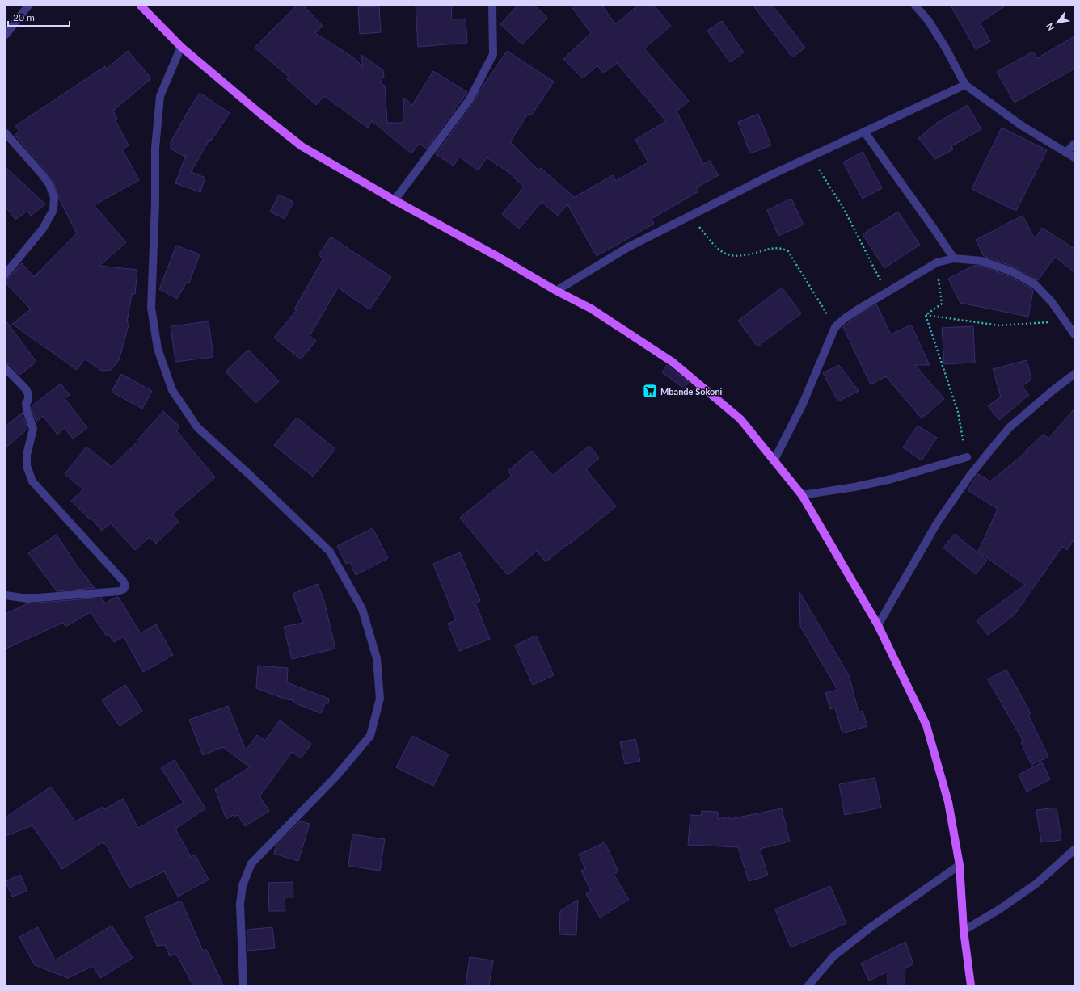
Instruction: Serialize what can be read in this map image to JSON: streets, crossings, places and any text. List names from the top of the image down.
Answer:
{
  "places": {
    "supermarket": ["Mbande Sokoni"]
  },
  "scale_bar": "20 m",
  "north": "bottom left"
}
